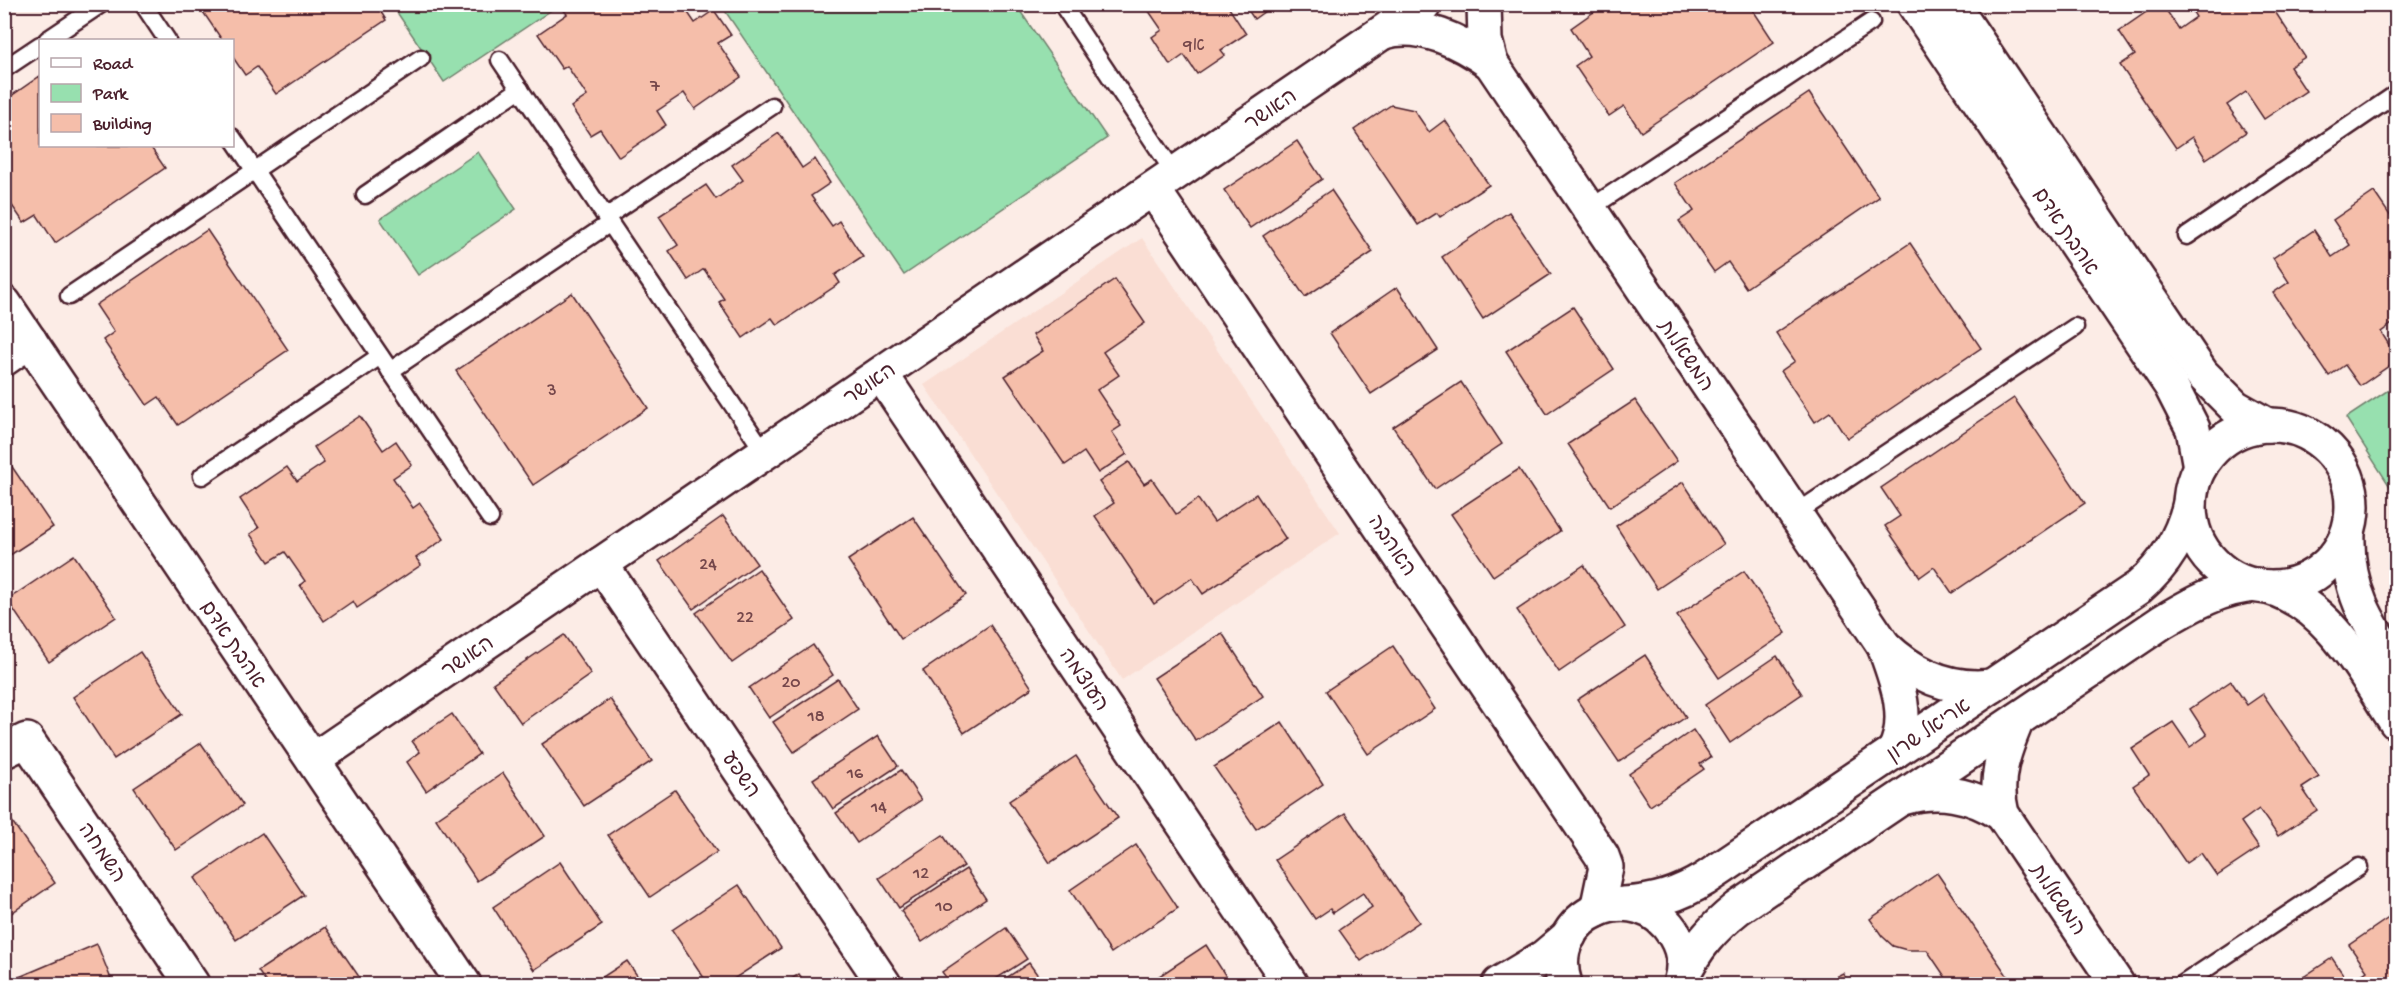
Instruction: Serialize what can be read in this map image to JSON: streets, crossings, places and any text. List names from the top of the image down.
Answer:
{
  "streets": {
    "street": [
      "האושר",
      "אהבת אדם",
      "המשאלות",
      "האהבה",
      "העוצמה",
      "אריאל שרון",
      "השפע",
      "השמחה"
    ]
  },
  "crossings": [
    ["האושר", "אהבת אדם"],
    ["האושר", "המשאלות"],
    ["האושר", "האהבה"],
    ["האושר", "העוצמה"],
    ["האושר", "השפע"],
    ["אהבת אדם", "אריאל שרון"],
    ["המשאלות", "אריאל שרון"],
    ["האהבה", "אריאל שרון"]
  ],
  "house_numbers": [
    "9א",
    "7",
    "3",
    "24",
    "22",
    "20",
    "18",
    "16",
    "14",
    "12",
    "10"
  ],
  "legend": ["Road", "Park", "Building"]
}
